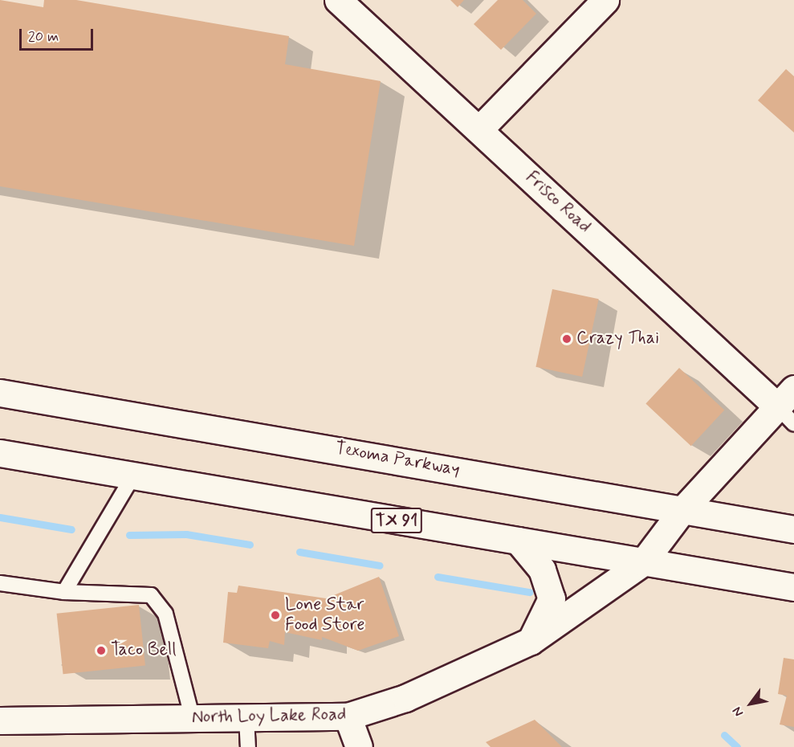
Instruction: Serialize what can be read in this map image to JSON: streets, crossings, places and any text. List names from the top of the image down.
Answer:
{
  "streets": {
    "main road": [
      "Frisco Road",
      "Texoma Parkway",
      "TX 91",
      "North Loy Lake Road"
    ]
  },
  "crossings": [
    ["Frisco Road", "North Loy Lake Road"],
    ["Texoma Parkway", "North Loy Lake Road"],
    ["TX 91", "North Loy Lake Road"]
  ],
  "places": ["Crazy Thai", "Lone Star Food Store", "Taco Bell"],
  "scale_bar": "20 m",
  "north": "bottom left"
}
